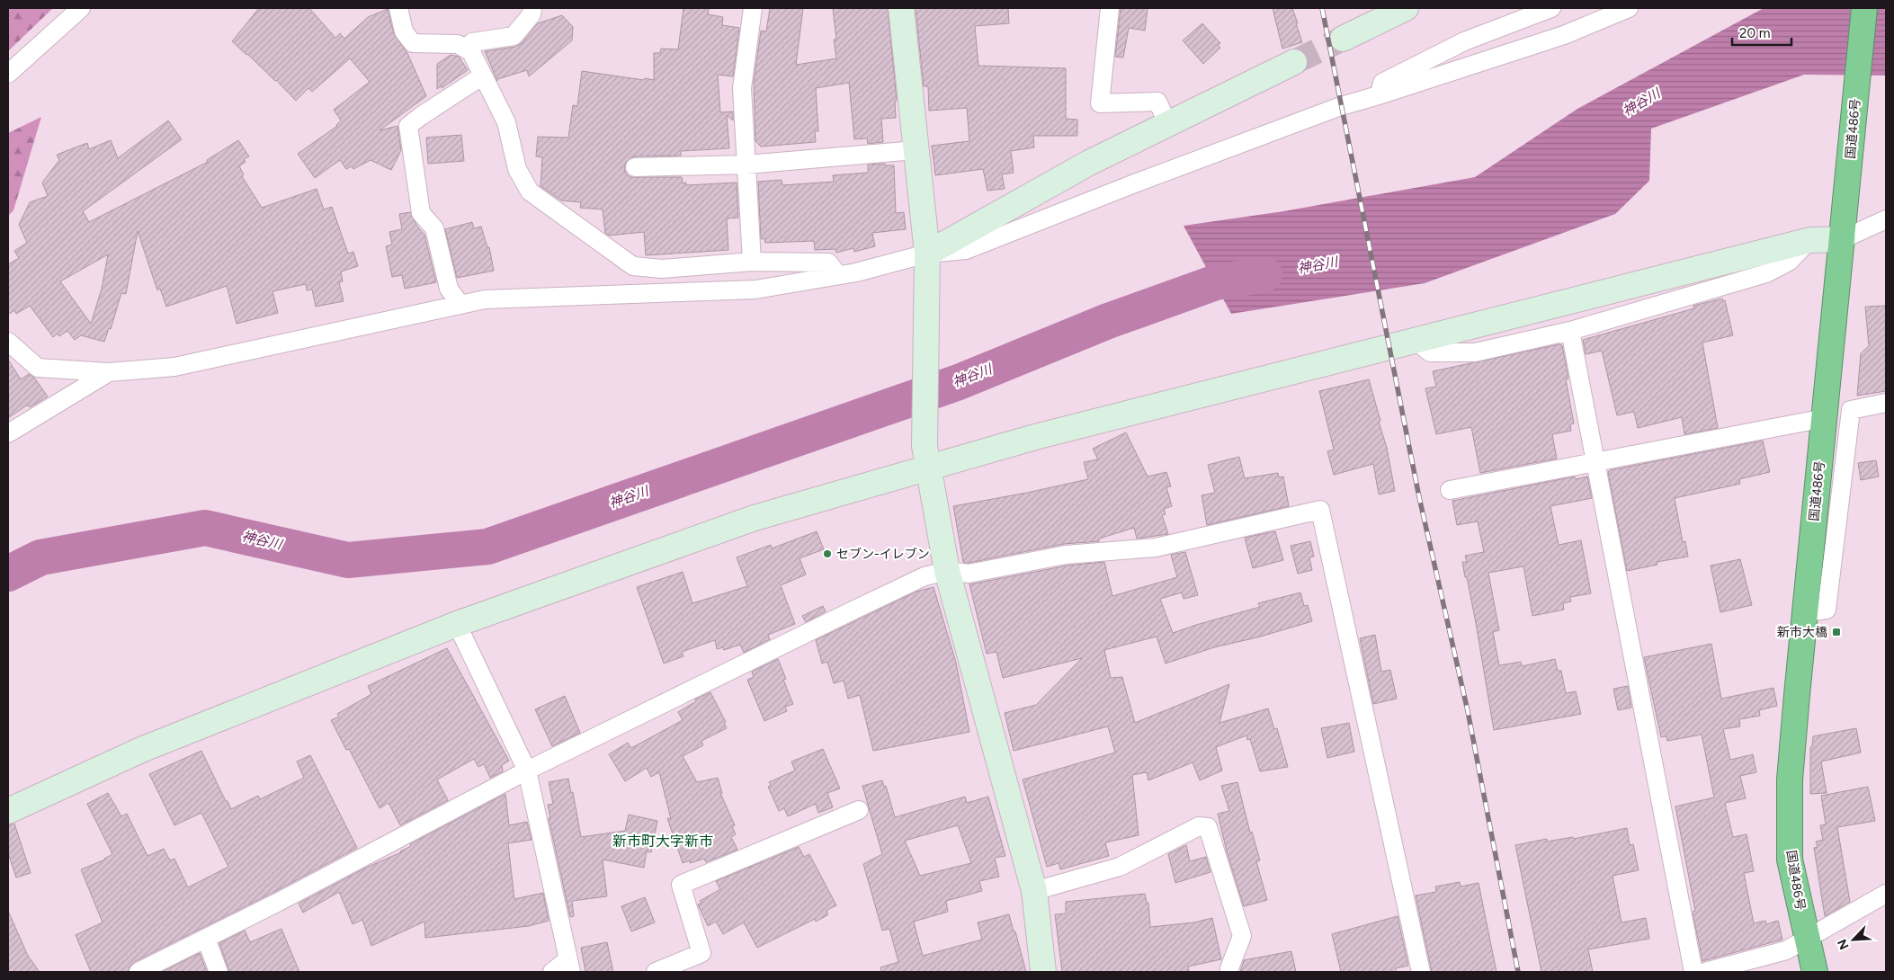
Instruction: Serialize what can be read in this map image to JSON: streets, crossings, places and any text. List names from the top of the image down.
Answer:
{
  "streets": {
    "highway": ["国道486号"]
  },
  "districts": ["新市町大字新市"],
  "water": ["神谷川"],
  "places": {
    "other": ["セブン-イレブン"],
    "transit": ["新市大橋"]
  },
  "scale_bar": "20 m",
  "north": "bottom left"
}
